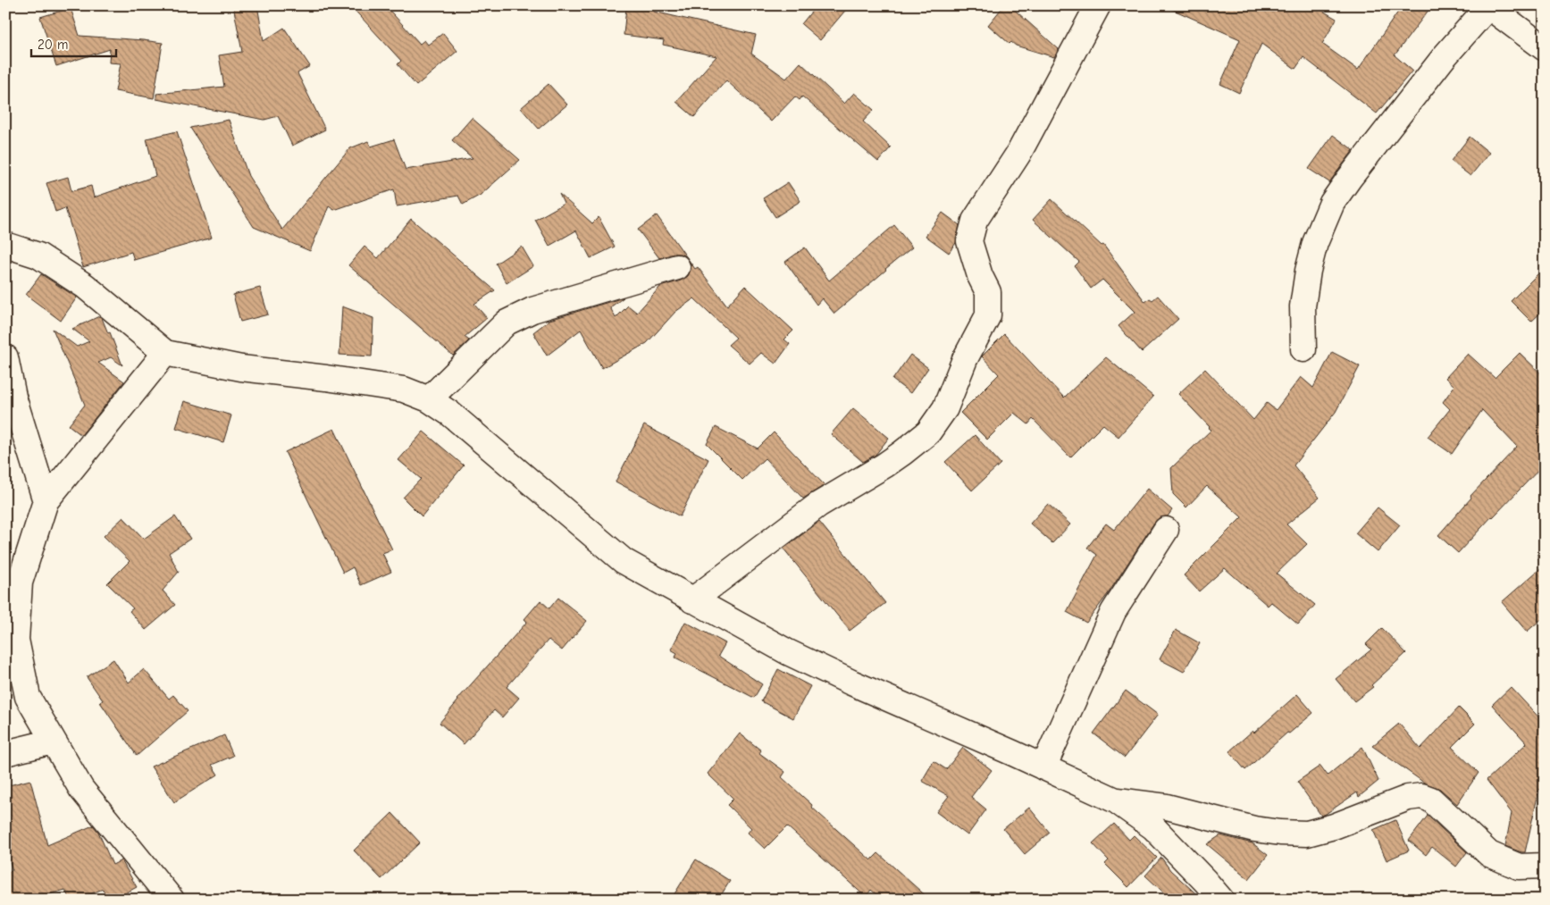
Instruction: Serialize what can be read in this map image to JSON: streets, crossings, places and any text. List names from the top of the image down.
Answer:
{
  "scale_bar": "20 m"
}
